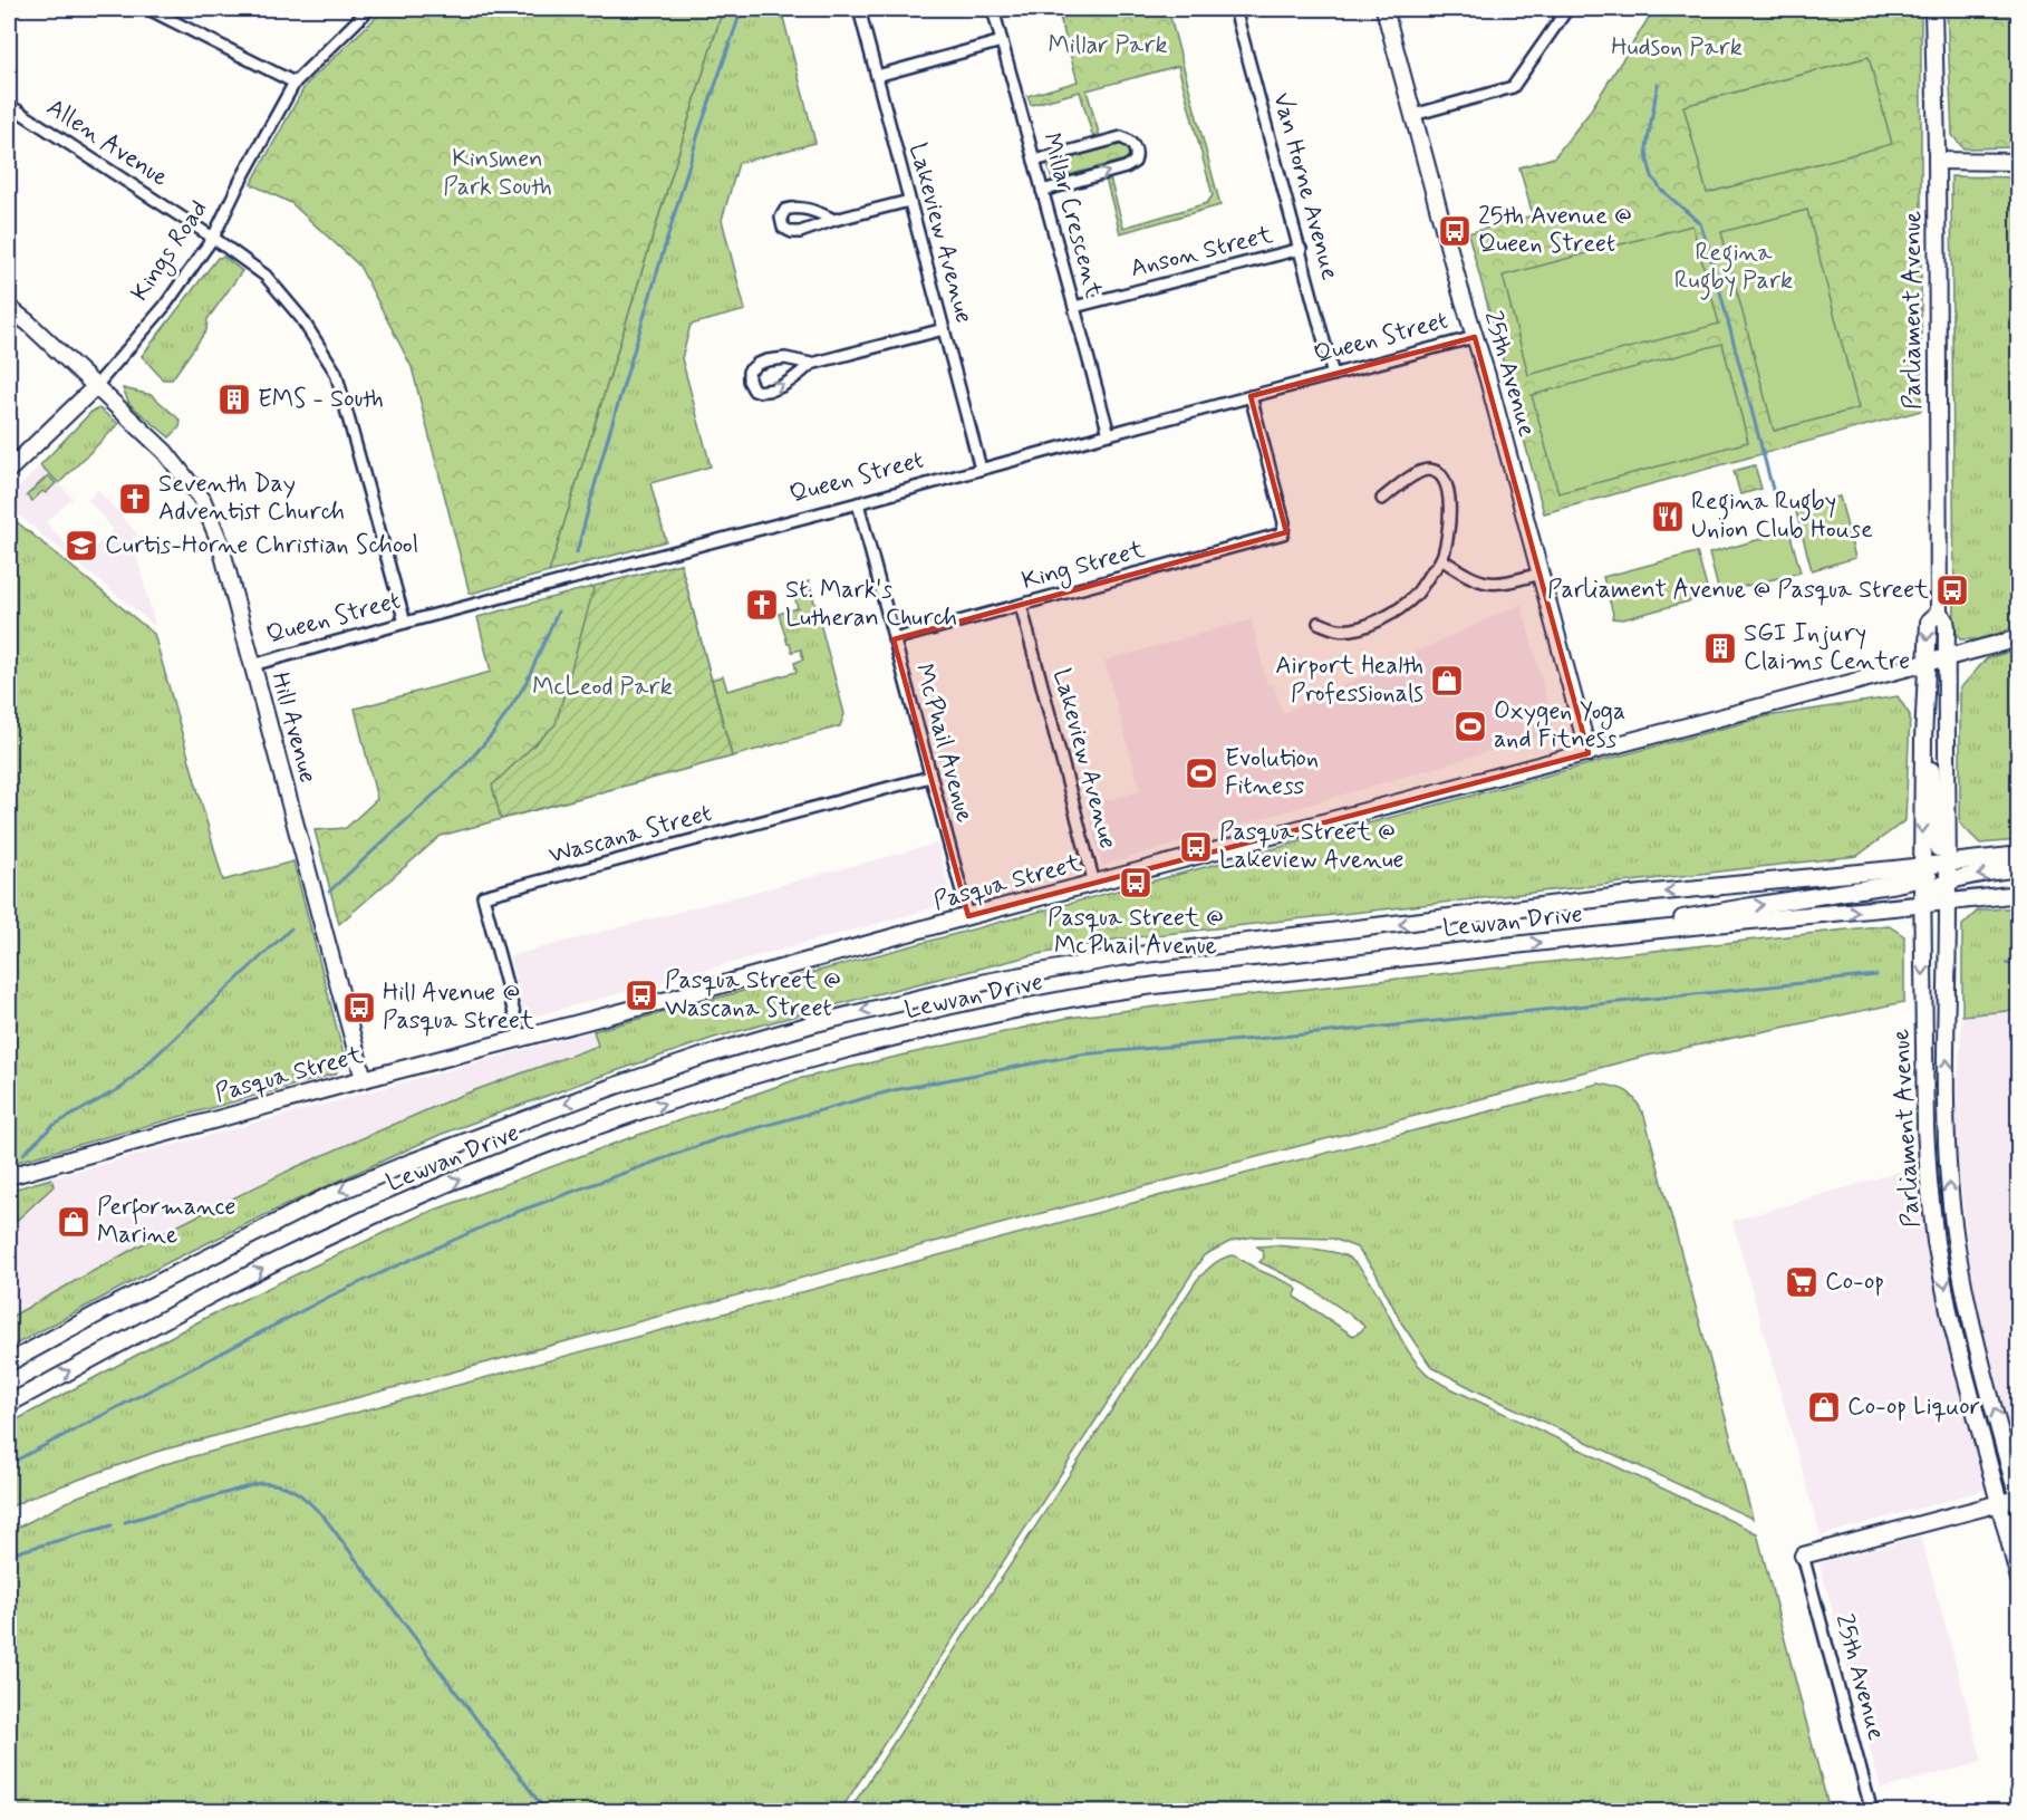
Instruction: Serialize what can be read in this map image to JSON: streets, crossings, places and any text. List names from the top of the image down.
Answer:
{
  "streets": {
    "main road": [
      "Kings Road",
      "Parliament Avenue",
      "25th Avenue",
      "Hill Avenue",
      "Pasqua Street",
      "Lewvan Drive"
    ],
    "street": [
      "Allen Avenue",
      "Van Horne Avenue",
      "Millar Crescent",
      "Lakeview Avenue",
      "Anson Street",
      "Queen Street",
      "King Street",
      "McPhail Avenue",
      "Wascana Street"
    ]
  },
  "crossings": [
    ["Allen Avenue", "Kings Road"],
    ["Allen Avenue", "Queen Street"],
    ["Van Horne Avenue", "Anson Street"],
    ["Van Horne Avenue", "Queen Street"],
    ["Millar Crescent", "Anson Street"],
    ["Millar Crescent", "Queen Street"],
    ["Lakeview Avenue", "Queen Street"],
    ["Lakeview Avenue", "King Street"],
    ["Lakeview Avenue", "Pasqua Street"],
    ["Kings Road", "Hill Avenue"],
    ["Parliament Avenue", "Pasqua Street"],
    ["Parliament Avenue", "Lewvan Drive"],
    ["Queen Street", "25th Avenue"],
    ["Queen Street", "King Street"],
    ["Queen Street", "Hill Avenue"],
    ["Queen Street", "McPhail Avenue"],
    ["25th Avenue", "Pasqua Street"],
    ["King Street", "McPhail Avenue"],
    ["Hill Avenue", "Pasqua Street"],
    ["McPhail Avenue", "Wascana Street"],
    ["McPhail Avenue", "Pasqua Street"],
    ["Wascana Street", "Pasqua Street"]
  ],
  "parks": [
    "Millar Park",
    "Hudson Park",
    "Kinsmen Park South",
    "Regina Rugby Park",
    "McLeod Park"
  ],
  "places": {
    "bus stop": [
      "25th Avenue @ Queen Street",
      "Parliament Avenue @ Pasqua Street",
      "Pasqua Street @ Lakeview Avenue",
      "Pasqua Street @ McPhail Avenue",
      "Pasqua Street @ Wascana Street",
      "Hill Avenue @ Pasqua Street"
    ],
    "building": ["EMS - South", "SGI Injury Claims Centre"],
    "church": ["Seventh Day Adventist Church", "St. Mark's Lutheran Church"],
    "restaurant": ["Regina Rugby Union Club House"],
    "school or university": ["Curtis-Horne Christian School"],
    "shop": ["Airport Health Professionals", "Performance Marine", "Co-op Liquor"],
    "sports": ["Oxygen Yoga and Fitness", "Evolution Fitness"],
    "supermarket": ["Co-op"]
  }
}
